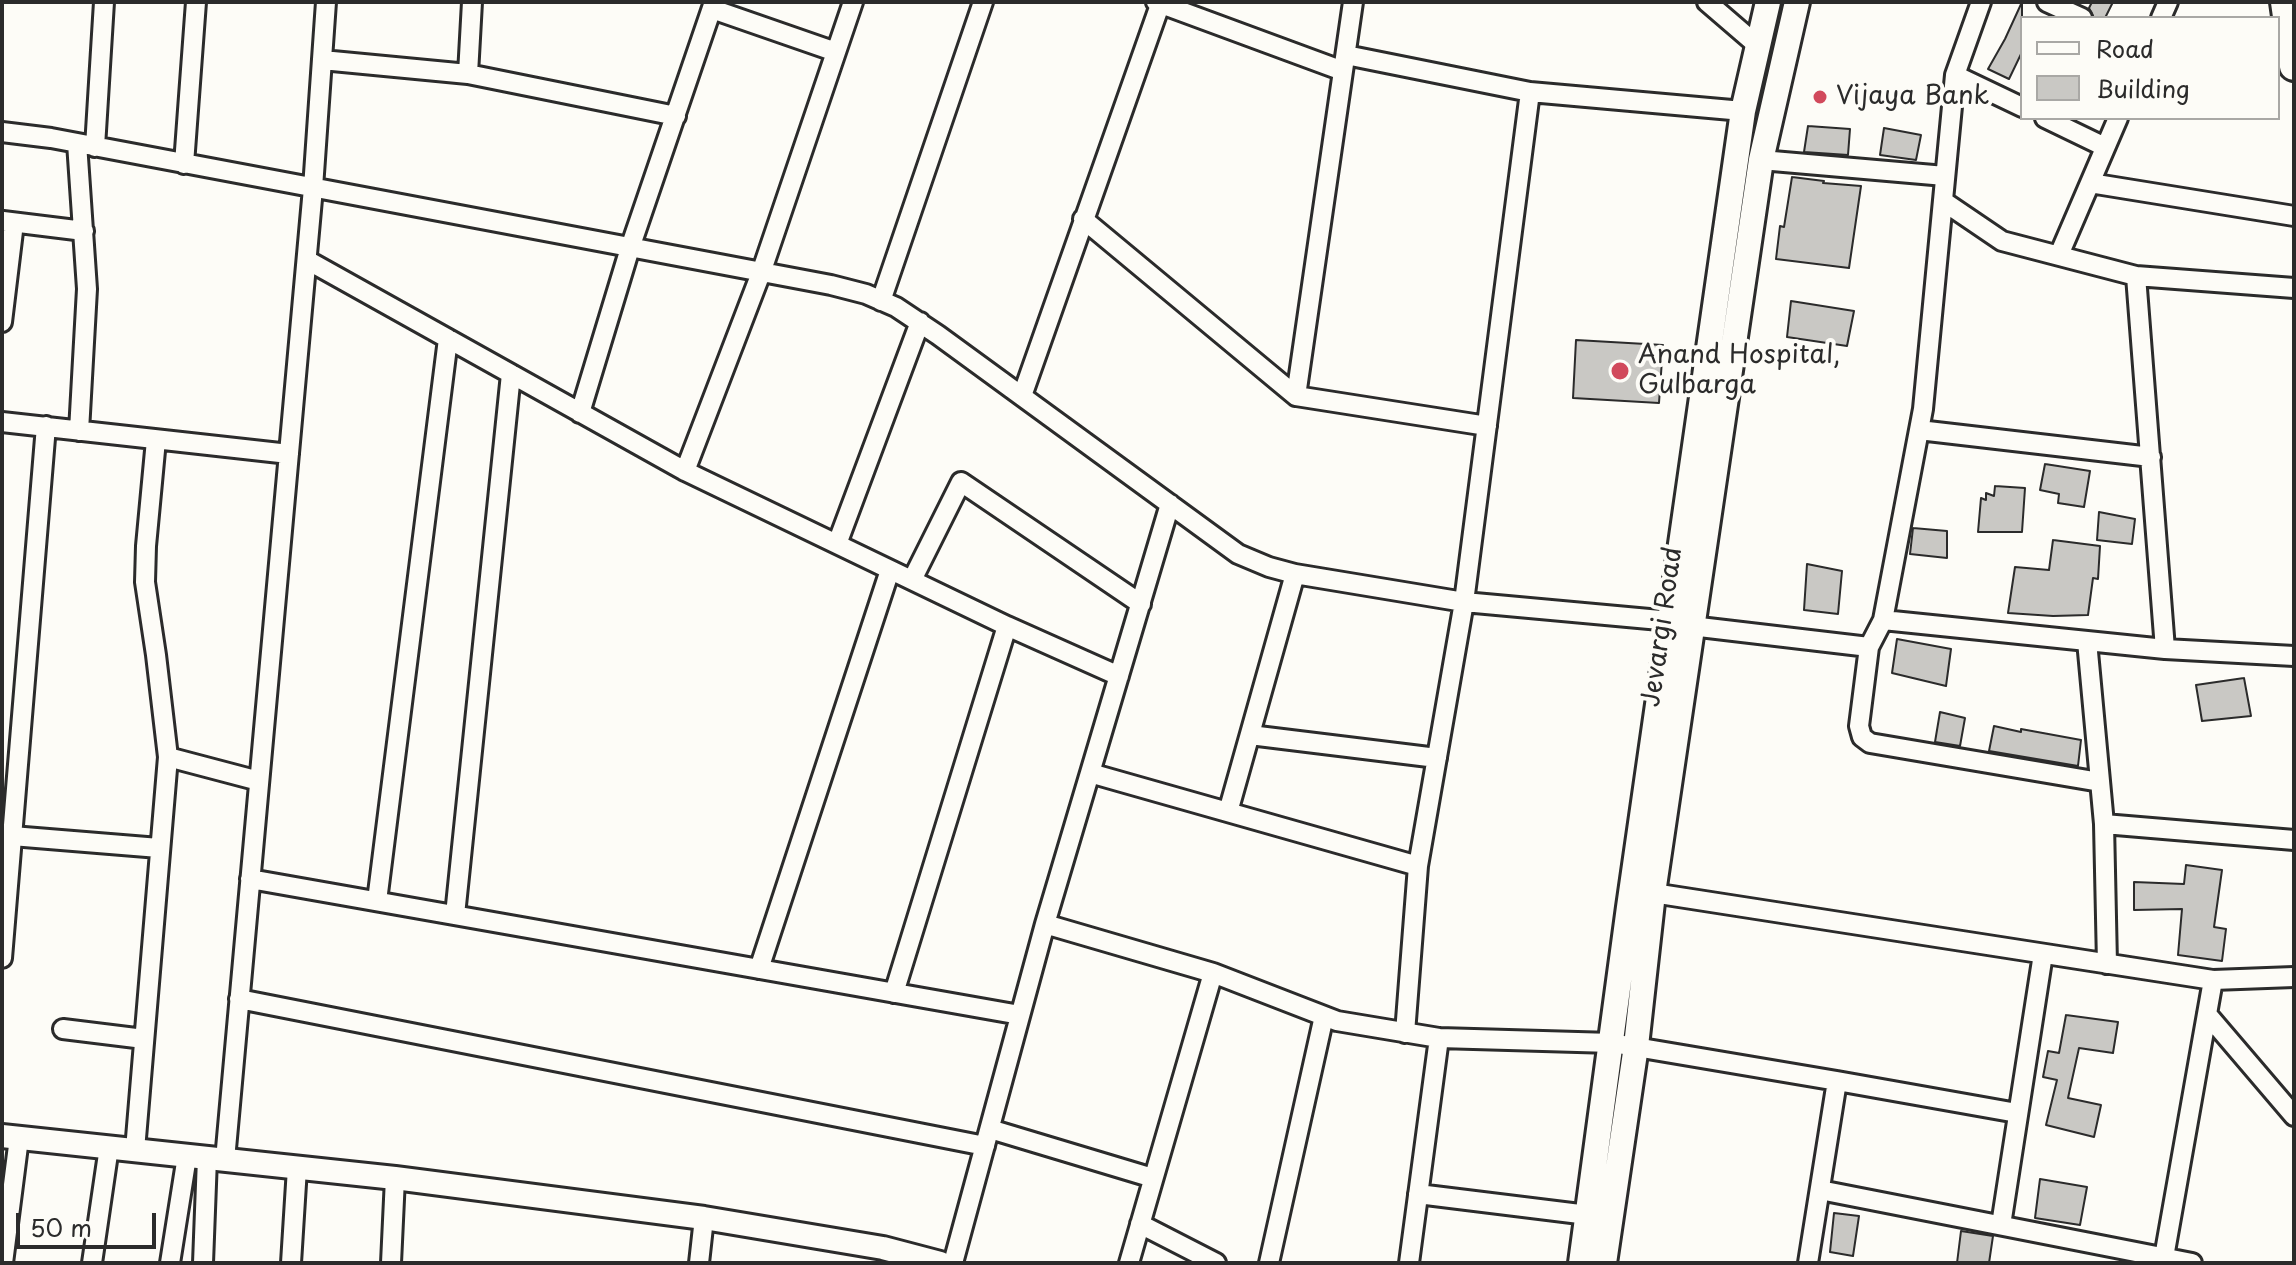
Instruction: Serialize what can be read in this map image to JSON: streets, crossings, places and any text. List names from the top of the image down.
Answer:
{
  "streets": {
    "main road": ["Jevargi Road"]
  },
  "places": ["Vijaya Bank", "Anand Hospital, Gulbarga"],
  "legend": ["Road", "Building"],
  "scale_bar": "50 m"
}
